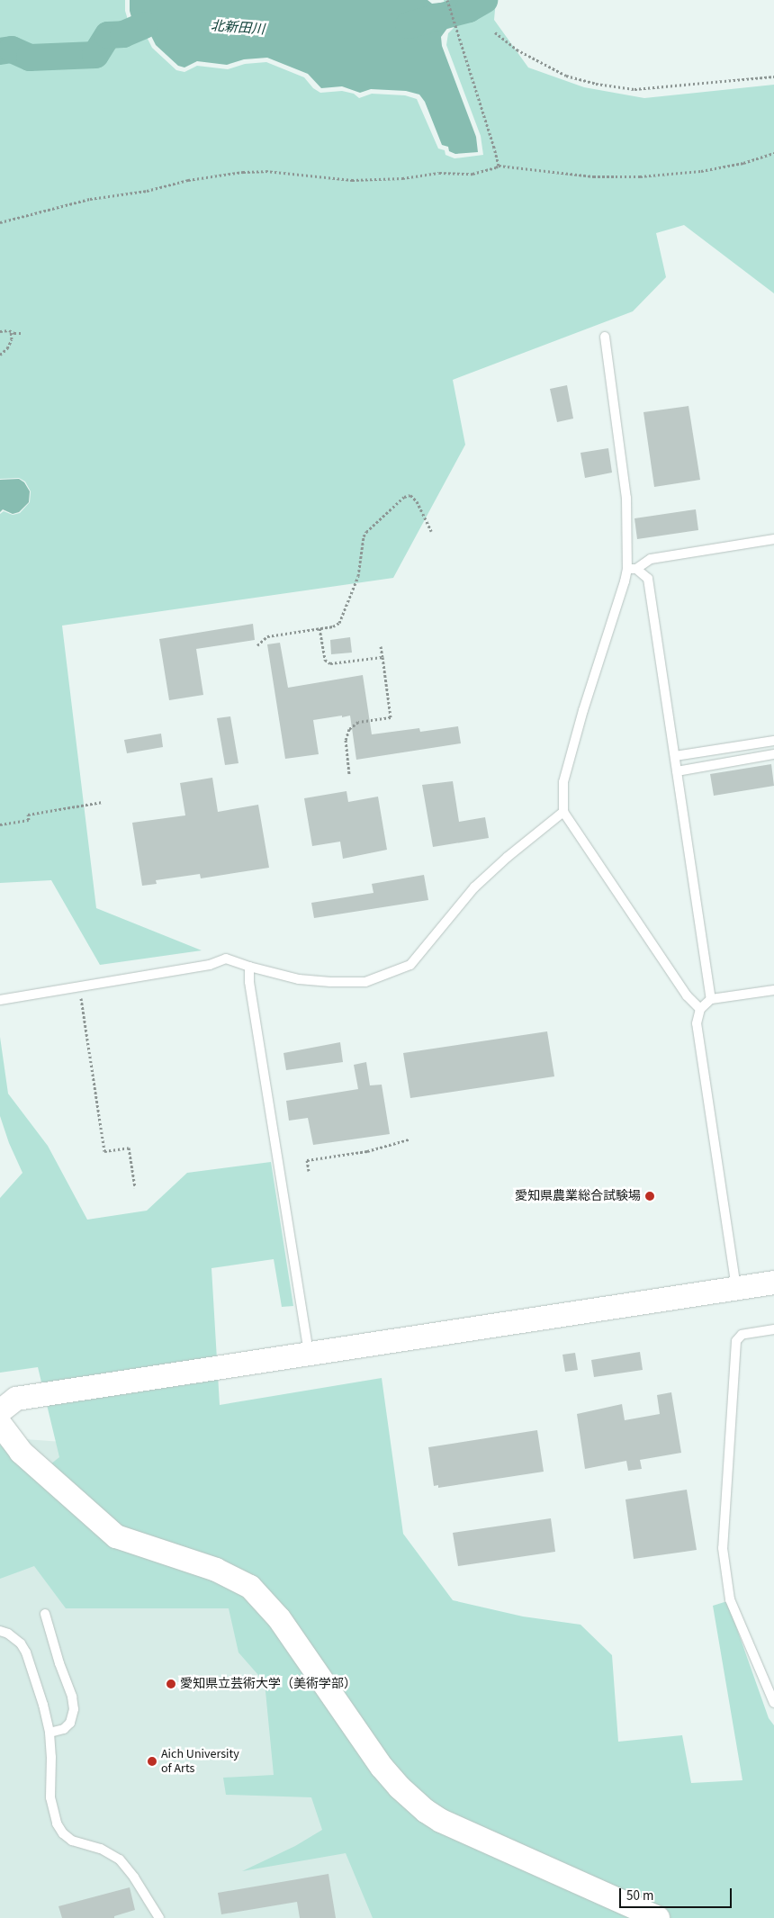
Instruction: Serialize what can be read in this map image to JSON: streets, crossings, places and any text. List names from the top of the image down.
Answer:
{
  "water": ["北新田川"],
  "places": ["愛知県農業総合試験場", "愛知県立芸術大学（美術学部）", "Aich University of Arts"],
  "scale_bar": "50 m"
}
